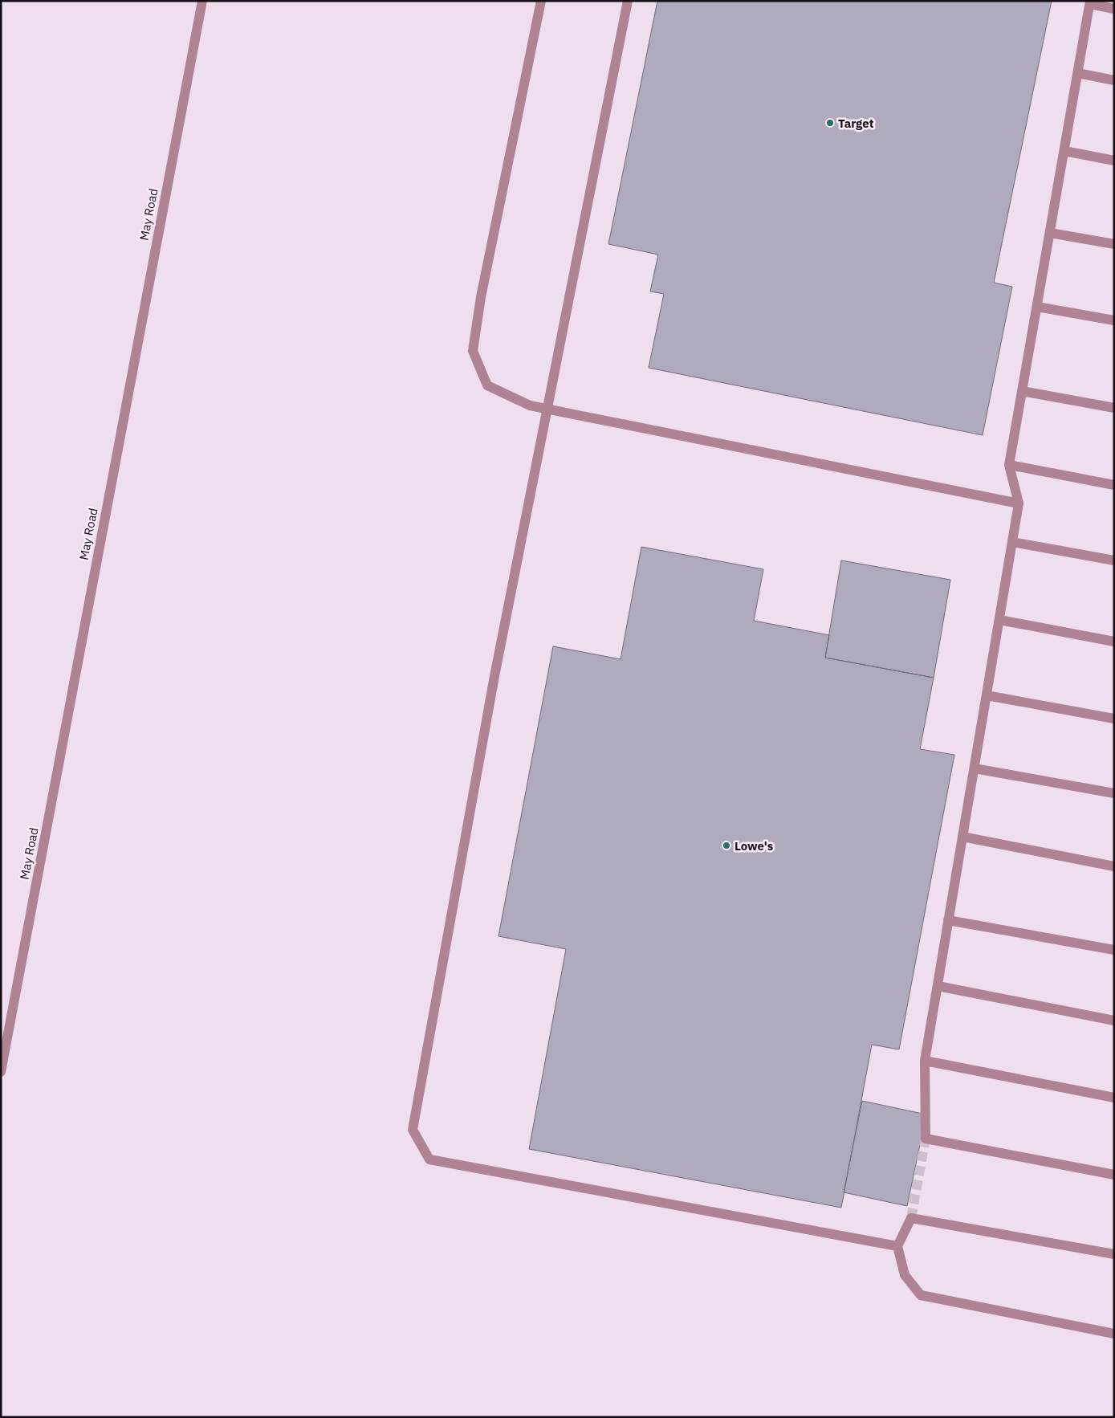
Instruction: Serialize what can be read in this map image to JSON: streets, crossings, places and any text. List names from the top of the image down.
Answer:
{
  "streets": {
    "street": ["May Road"]
  },
  "places": ["Target", "Lowe's"]
}
